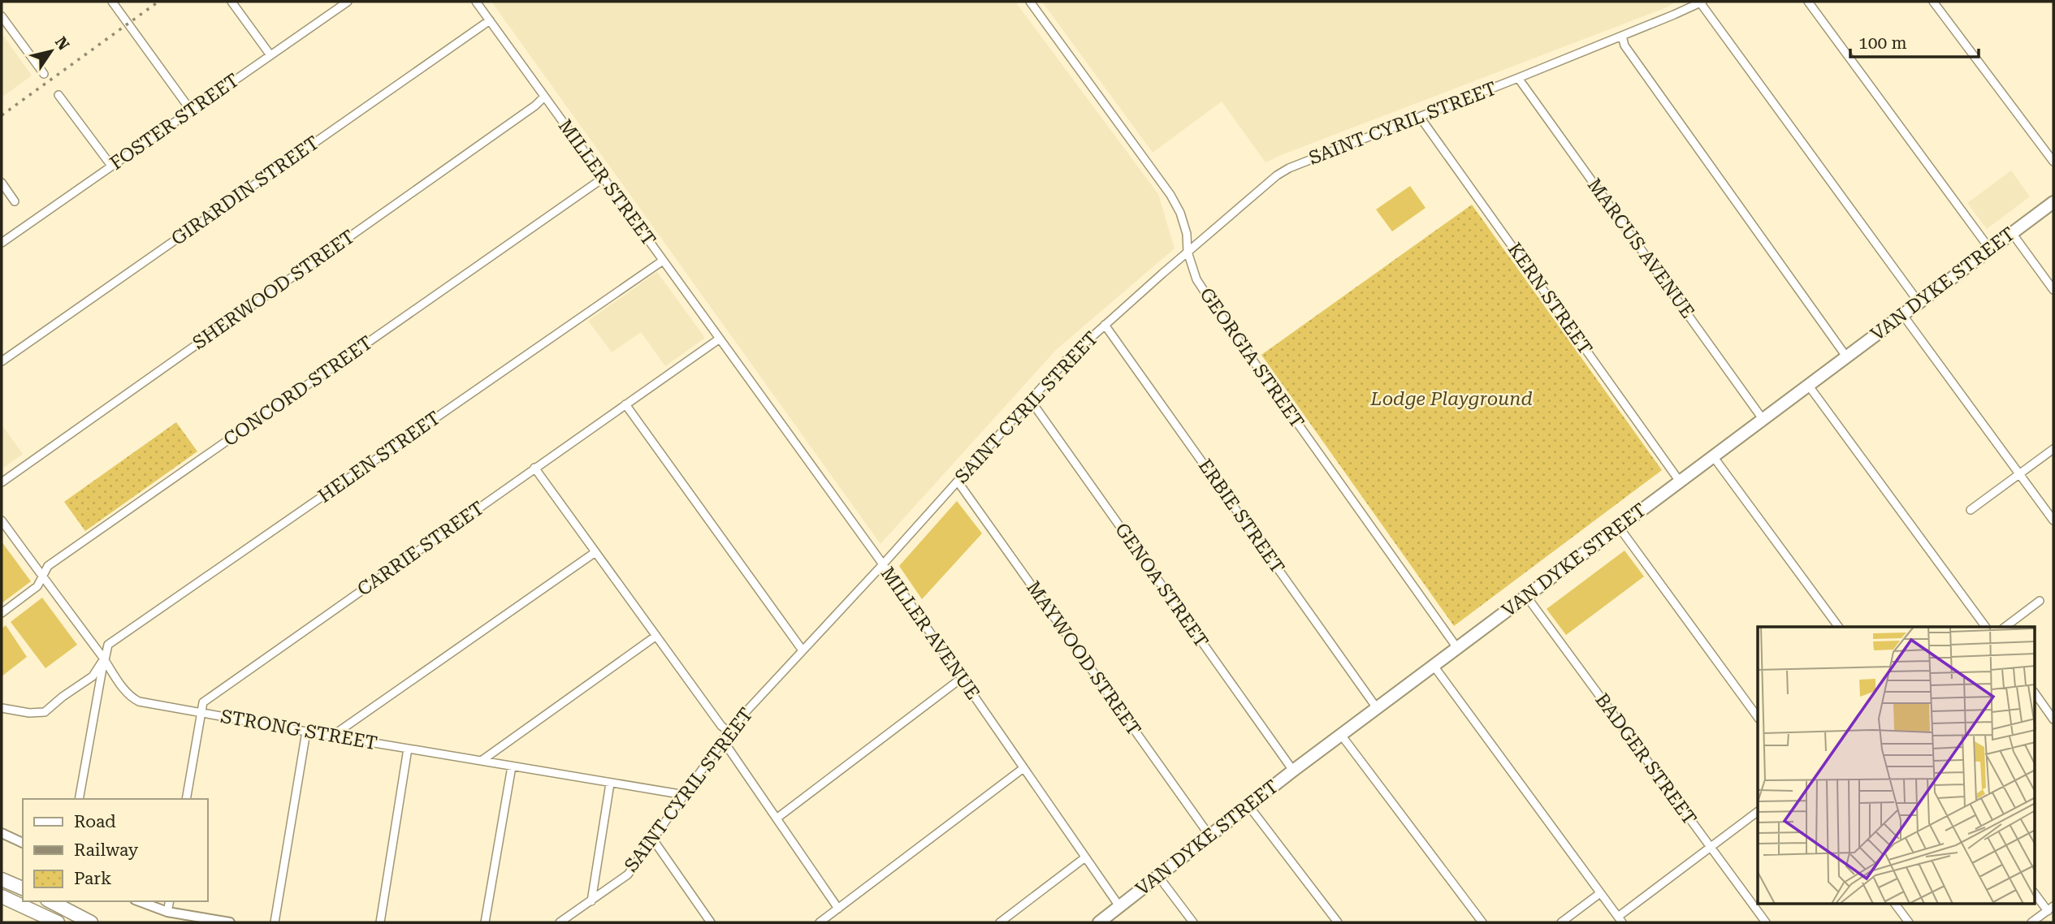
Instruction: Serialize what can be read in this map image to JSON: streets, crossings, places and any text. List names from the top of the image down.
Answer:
{
  "streets": {
    "main road": ["VAN DYKE STREET"],
    "street": [
      "FOSTER STREET",
      "SAINT CYRIL STREET",
      "MILLER STREET",
      "GIRARDIN STREET",
      "MARCUS AVENUE",
      "SHERWOOD STREET",
      "KERN STREET",
      "GEORGIA STREET",
      "CONCORD STREET",
      "HELEN STREET",
      "ERBIE STREET",
      "CARRIE STREET",
      "GENOA STREET",
      "MILLER AVENUE",
      "MAYWOOD STREET",
      "STRONG STREET",
      "BADGER STREET"
    ]
  },
  "crossings": [
    ["SAINT CYRIL STREET", "MARCUS AVENUE"],
    ["SAINT CYRIL STREET", "KERN STREET"],
    ["SAINT CYRIL STREET", "GEORGIA STREET"],
    ["SAINT CYRIL STREET", "ERBIE STREET"],
    ["SAINT CYRIL STREET", "GENOA STREET"],
    ["SAINT CYRIL STREET", "MILLER AVENUE"],
    ["SAINT CYRIL STREET", "MAYWOOD STREET"],
    ["SAINT CYRIL STREET", "STRONG STREET"],
    ["MILLER STREET", "GIRARDIN STREET"],
    ["MILLER STREET", "SHERWOOD STREET"],
    ["MILLER STREET", "CONCORD STREET"],
    ["MILLER STREET", "HELEN STREET"],
    ["MILLER STREET", "CARRIE STREET"],
    ["MILLER STREET", "MILLER AVENUE"],
    ["MARCUS AVENUE", "VAN DYKE STREET"],
    ["VAN DYKE STREET", "KERN STREET"],
    ["VAN DYKE STREET", "GEORGIA STREET"],
    ["VAN DYKE STREET", "ERBIE STREET"],
    ["VAN DYKE STREET", "GENOA STREET"],
    ["VAN DYKE STREET", "MILLER AVENUE"],
    ["VAN DYKE STREET", "MAYWOOD STREET"],
    ["VAN DYKE STREET", "BADGER STREET"],
    ["CONCORD STREET", "STRONG STREET"],
    ["HELEN STREET", "STRONG STREET"],
    ["CARRIE STREET", "STRONG STREET"]
  ],
  "parks": ["Lodge Playground"],
  "legend": ["Road", "Railway", "Park"],
  "scale_bar": "100 m",
  "north": "top right"
}
